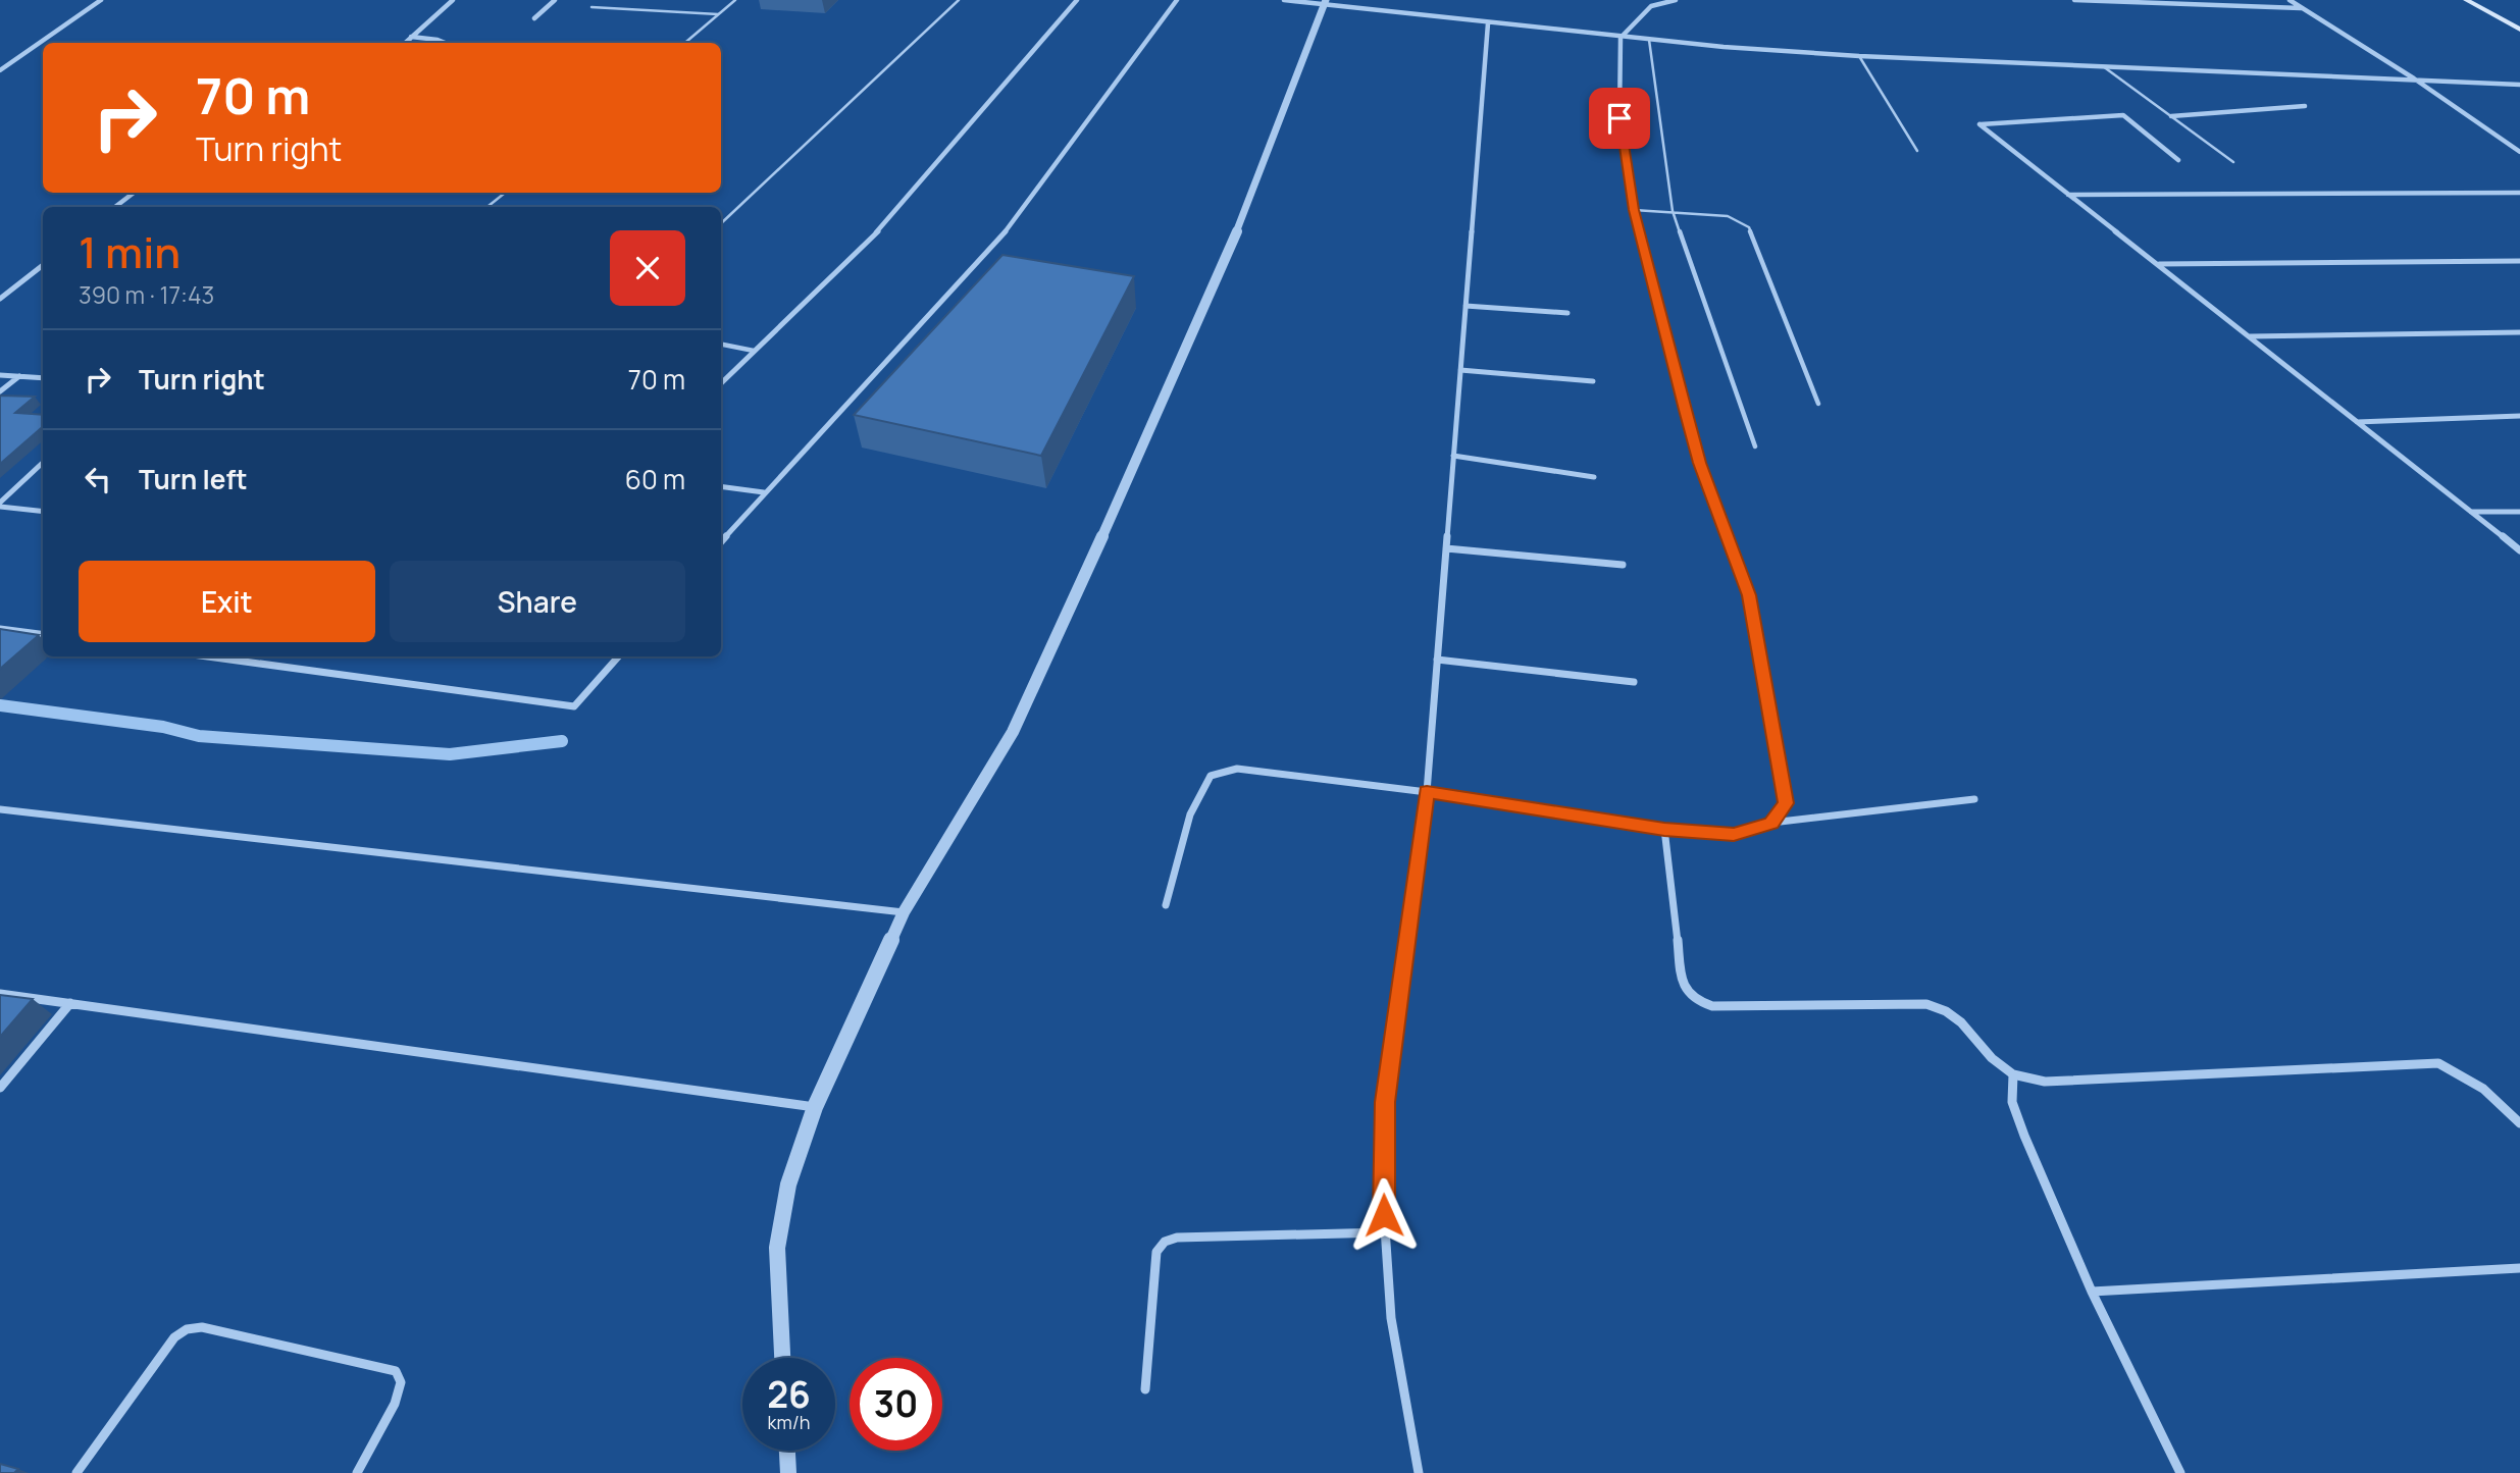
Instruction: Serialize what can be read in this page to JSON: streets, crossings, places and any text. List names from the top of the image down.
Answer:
{
  "page": {
    "turn": ["70 m", "Turn right"],
    "heading": ["1 min", "390 m · 17:43"],
    "list": [
      {
        "name": "Turn right",
        "value": "70 m"
      },
      {
        "name": "Turn left",
        "value": "60 m"
      }
    ],
    "buttons": ["Exit", "Share"],
    "speed": "26 km/h",
    "limit": "30"
  }
}
